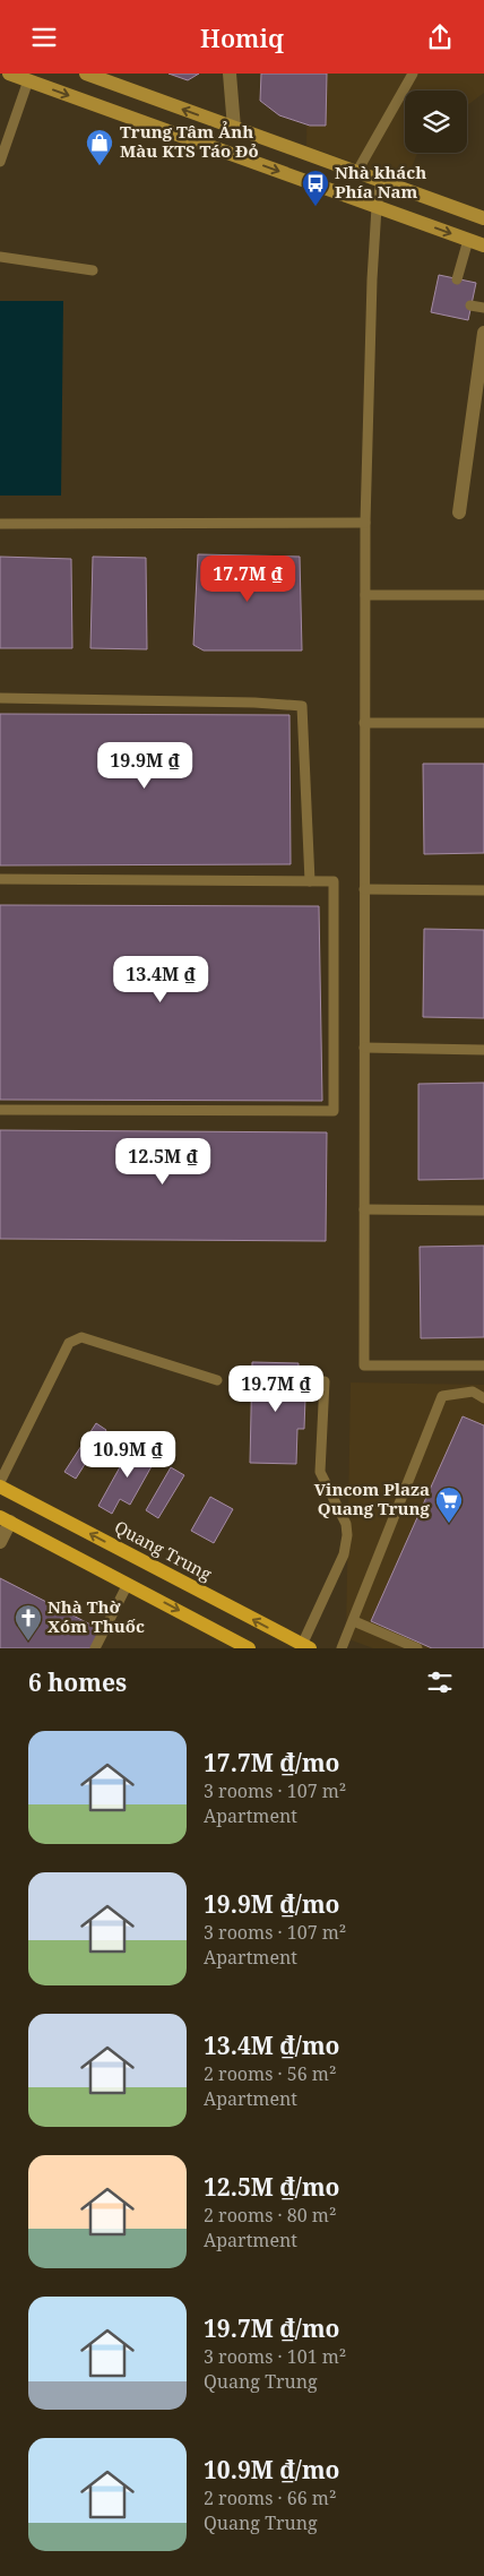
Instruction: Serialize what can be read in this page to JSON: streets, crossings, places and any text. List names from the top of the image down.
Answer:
{
  "streets": {
    "main road": ["Quang Trung"]
  },
  "places": {
    "shop": ["Trung Tâm Ảnh Màu KTS Táo Đỏ"],
    "bus stop": ["Nhà khách Phía Nam"],
    "supermarket": ["Vincom Plaza Quang Trung"],
    "church": ["Nhà Thờ Xóm Thuốc"]
  },
  "page": {
    "header": "Homiq",
    "price": [
      "17.7M ₫",
      "19.9M ₫",
      "13.4M ₫",
      "12.5M ₫",
      "19.7M ₫",
      "10.9M ₫"
    ],
    "heading": "6 homes",
    "list": [
      {
        "name": "17.7M ₫/mo",
        "note": "3 rooms · 107 m² · Apartment"
      },
      {
        "name": "19.9M ₫/mo",
        "note": "3 rooms · 107 m² · Apartment"
      },
      {
        "name": "13.4M ₫/mo",
        "note": "2 rooms · 56 m² · Apartment"
      },
      {
        "name": "12.5M ₫/mo",
        "note": "2 rooms · 80 m² · Apartment"
      },
      {
        "name": "19.7M ₫/mo",
        "note": "3 rooms · 101 m² · Quang Trung"
      },
      {
        "name": "10.9M ₫/mo",
        "note": "2 rooms · 66 m² · Quang Trung"
      }
    ]
  }
}
